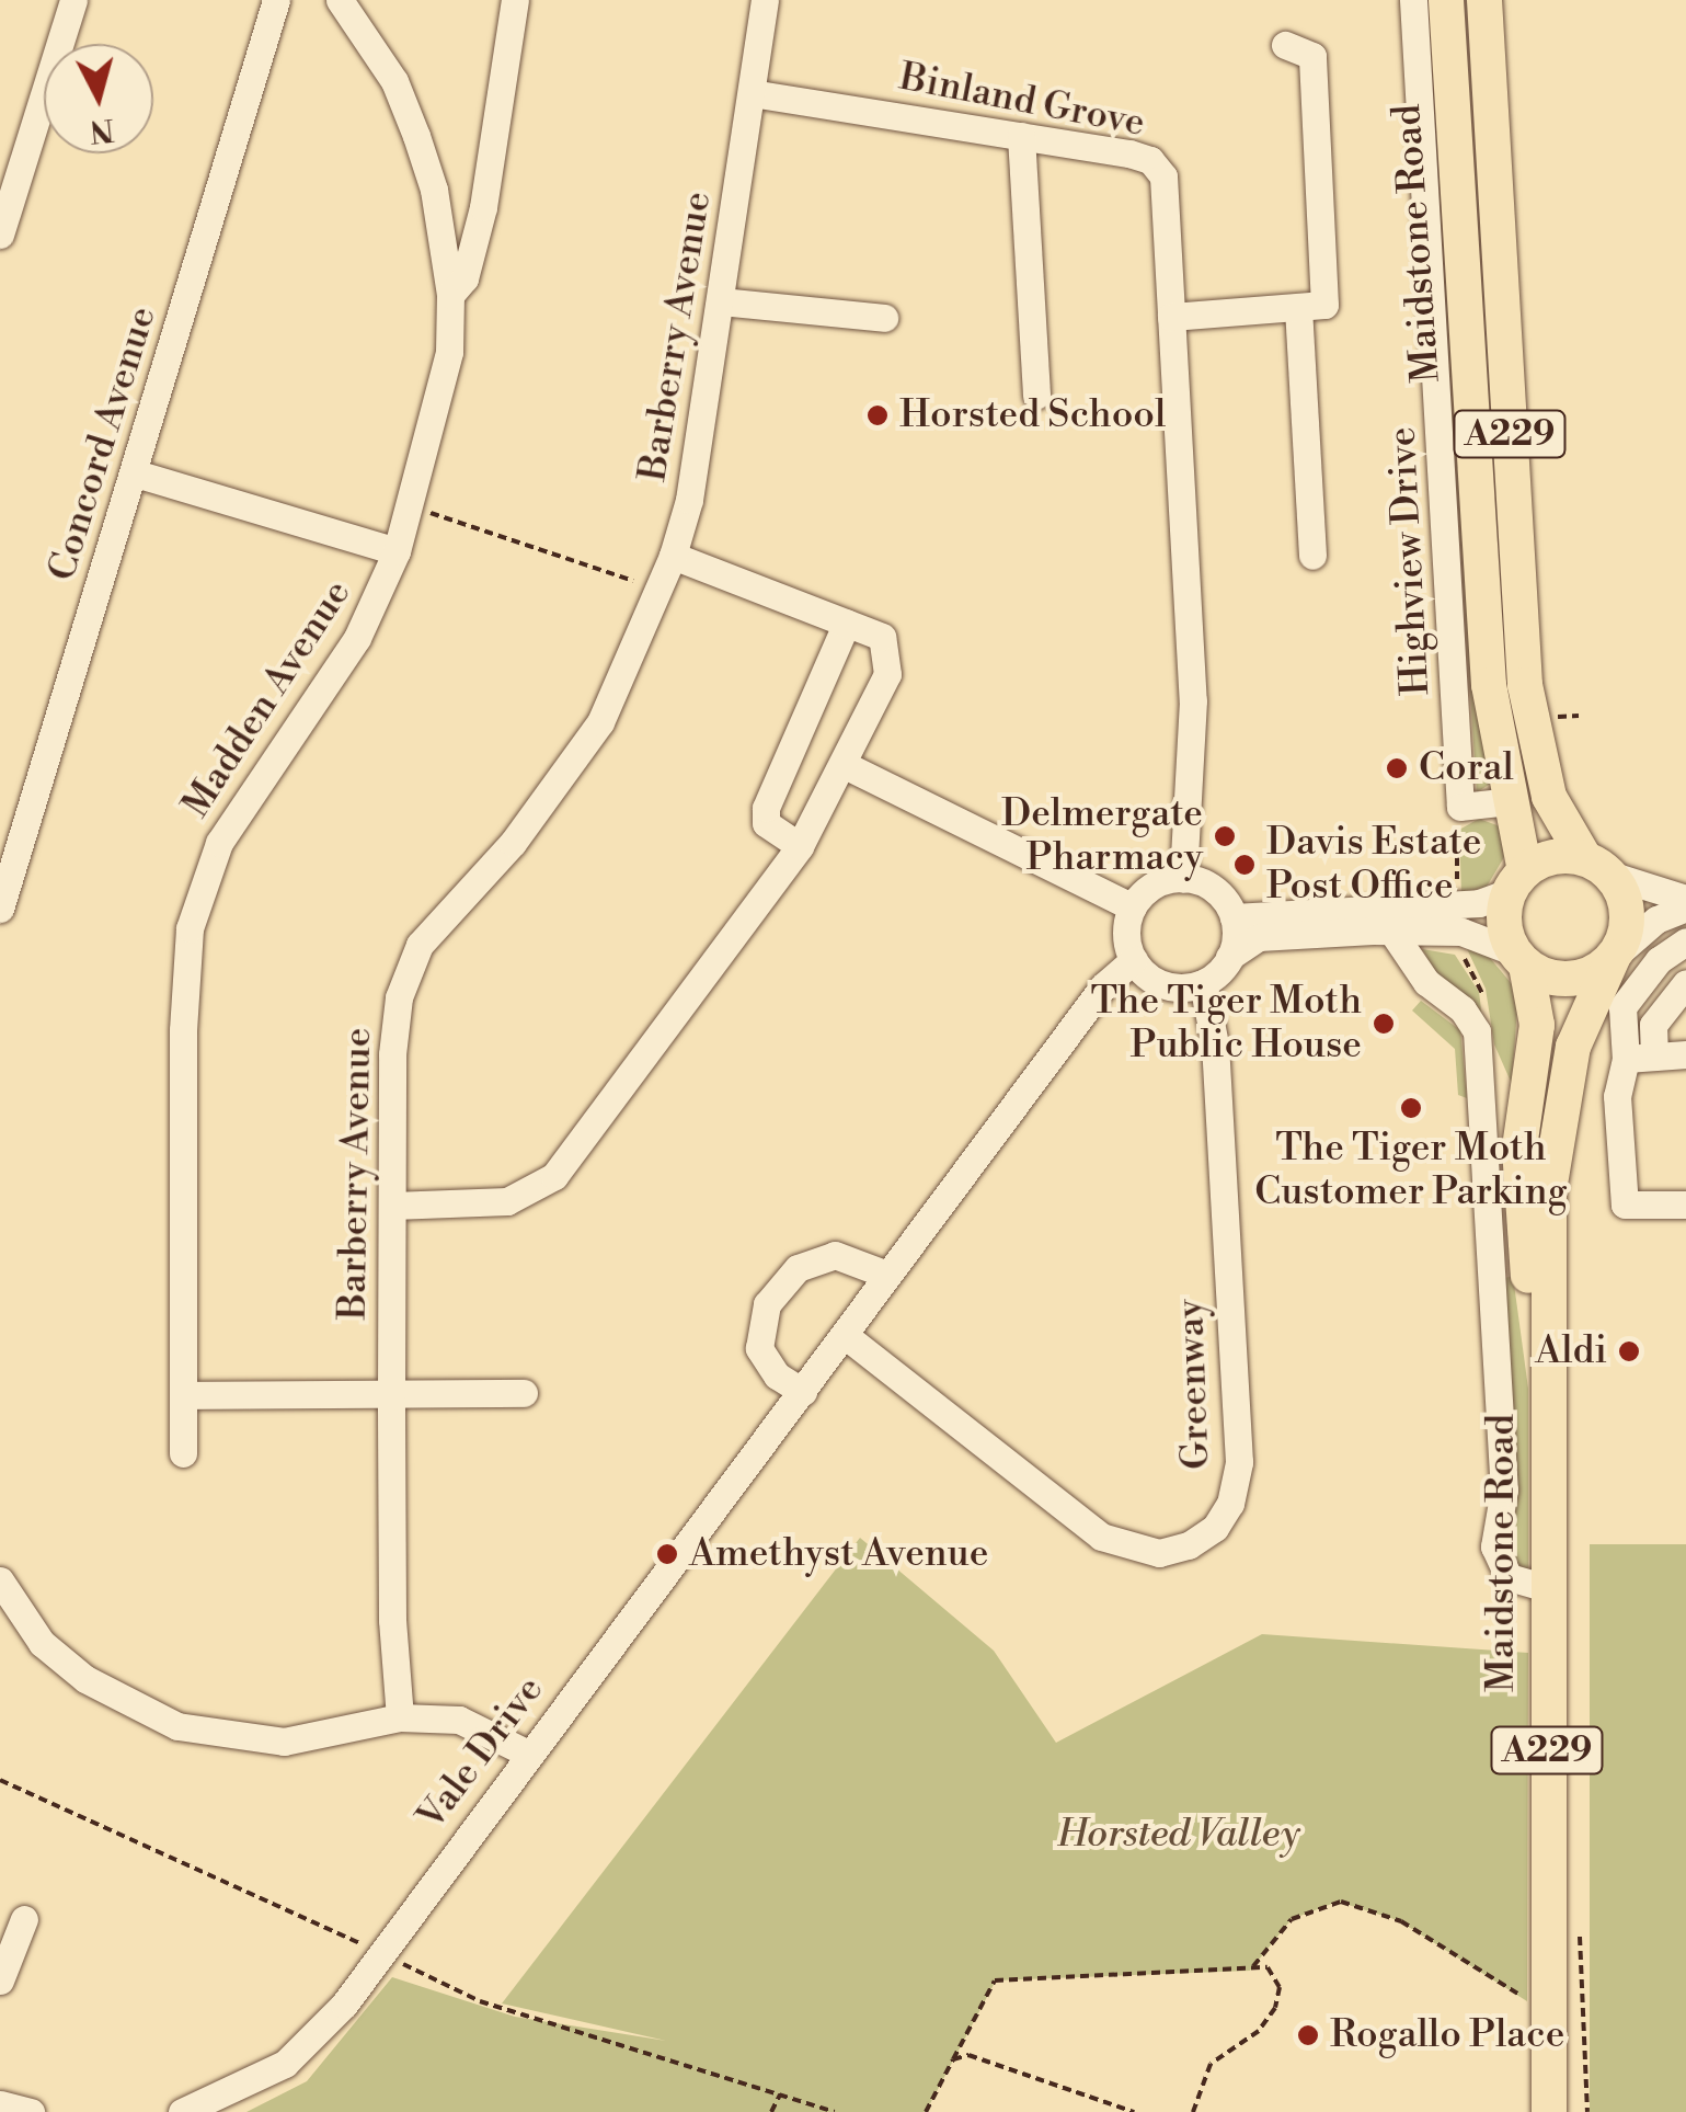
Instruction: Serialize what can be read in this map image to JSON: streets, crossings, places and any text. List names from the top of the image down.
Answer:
{
  "streets": {
    "main road": ["Maidstone Road", "A229"],
    "street": [
      "Binland Grove",
      "Barberry Avenue",
      "Concord Avenue",
      "Highview Drive",
      "Madden Avenue",
      "Greenway",
      "Vale Drive"
    ]
  },
  "crossings": [
    ["Binland Grove", "Barberry Avenue"],
    ["Binland Grove", "Greenway"],
    ["Binland Grove", "Vale Drive"],
    ["Maidstone Road", "A229"],
    ["Greenway", "Vale Drive"]
  ],
  "parks": ["Horsted Valley"],
  "places": [
    "Horsted School",
    "Coral",
    "Delmergate Pharmacy",
    "Davis Estate Post Office",
    "The Tiger Moth Public House",
    "The Tiger Moth Customer Parking",
    "Aldi",
    "Amethyst Avenue",
    "Rogallo Place"
  ],
  "north": "bottom"
}
